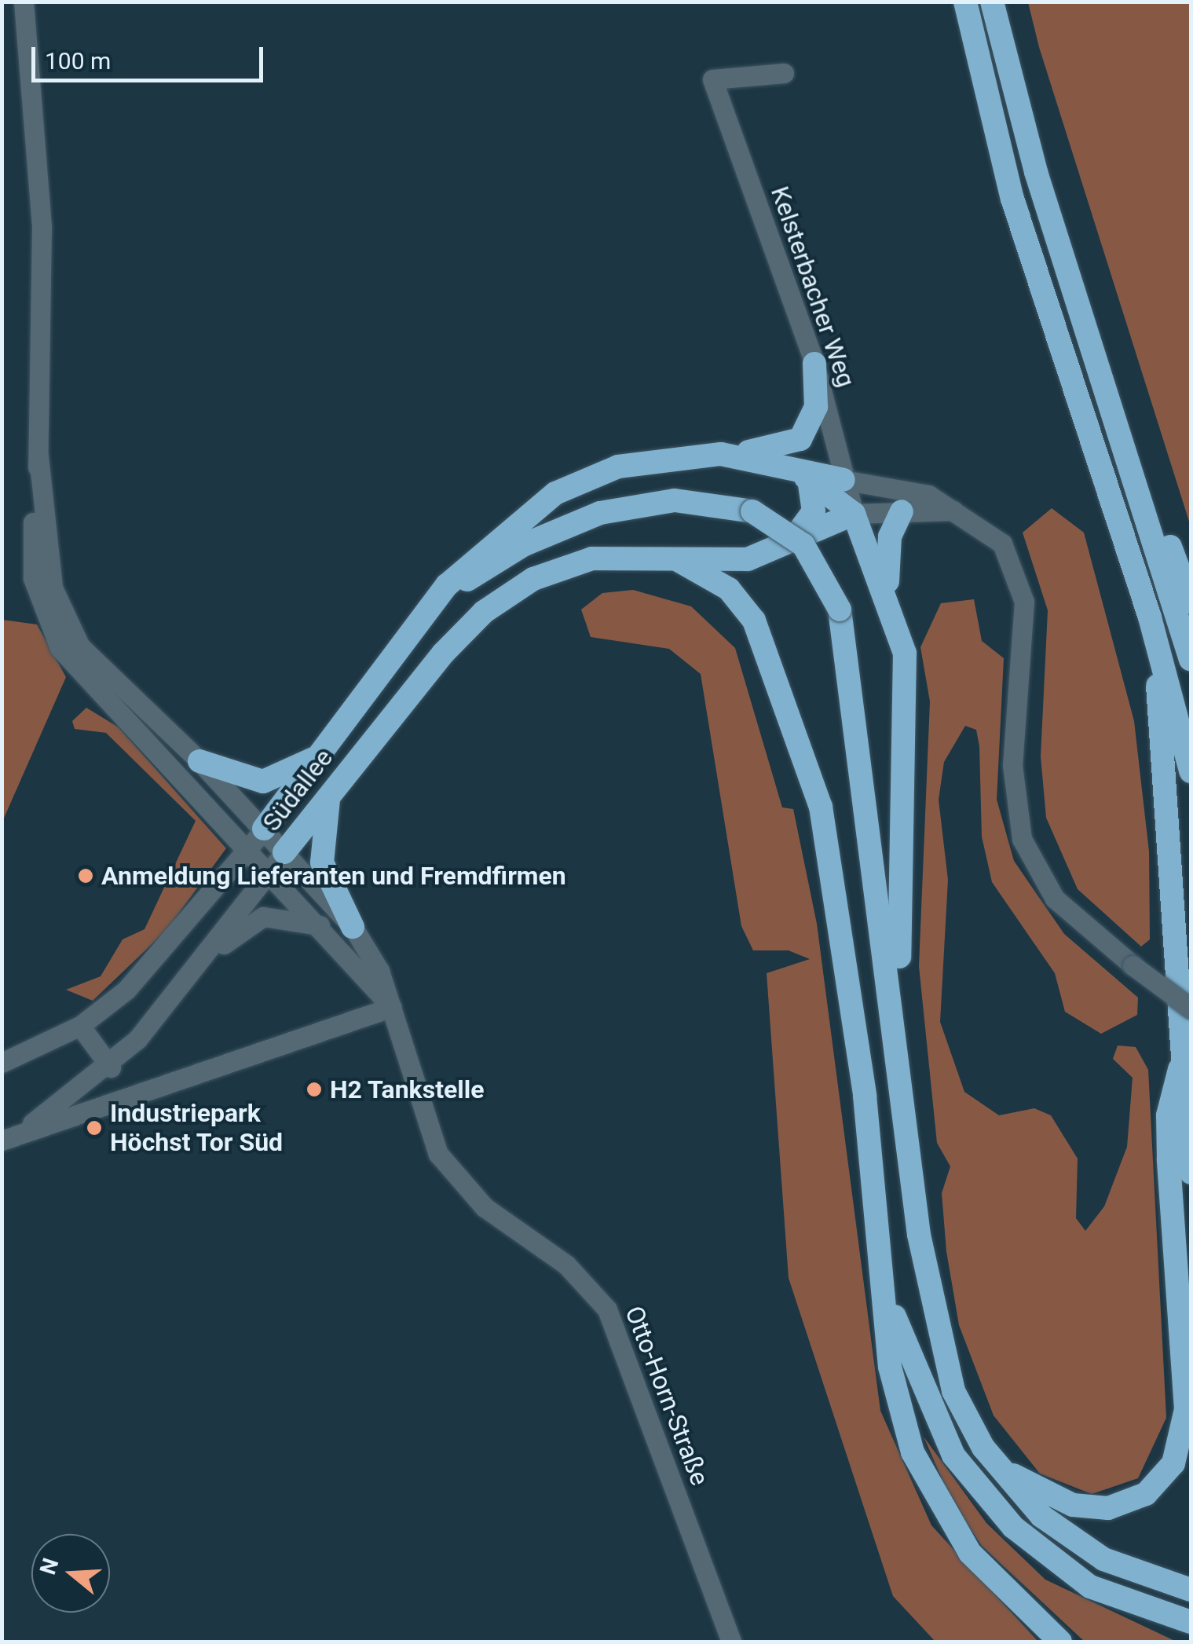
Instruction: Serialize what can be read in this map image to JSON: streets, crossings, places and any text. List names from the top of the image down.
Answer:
{
  "streets": {
    "highway": ["Südallee"],
    "street": ["Kelsterbacher Weg", "Otto-Horn-Straße"]
  },
  "crossings": [
    ["Kelsterbacher Weg", "Südallee"],
    ["Südallee", "Otto-Horn-Straße"]
  ],
  "places": ["Anmeldung Lieferanten und Fremdfirmen", "H2 Tankstelle", "Industriepark Höchst Tor Süd"],
  "scale_bar": "100 m",
  "north": "left"
}
